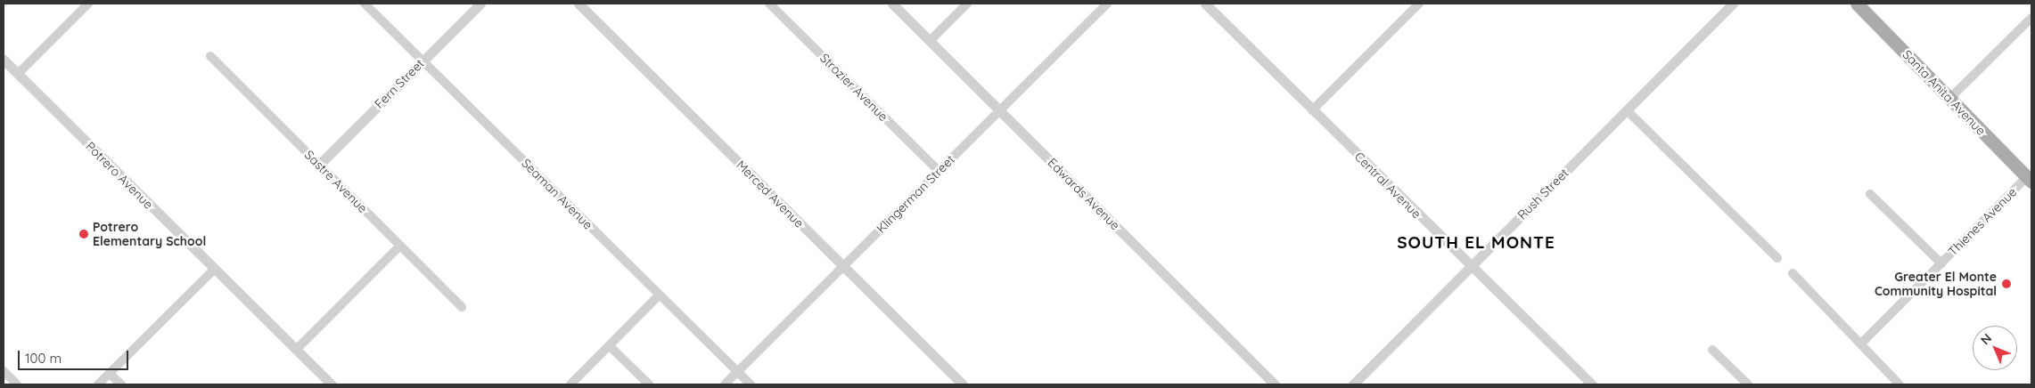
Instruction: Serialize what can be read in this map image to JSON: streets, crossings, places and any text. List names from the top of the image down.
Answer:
{
  "streets": {
    "main road": ["Santa Anita Avenue"],
    "street": [
      "Fern Street",
      "Strozier Avenue",
      "Potrero Avenue",
      "Sastre Avenue",
      "Central Avenue",
      "Seaman Avenue",
      "Merced Avenue",
      "Klingerman Street",
      "Edwards Avenue",
      "Rush Street",
      "Thienes Avenue"
    ]
  },
  "crossings": [
    ["Fern Street", "Sastre Avenue"],
    ["Fern Street", "Seaman Avenue"],
    ["Strozier Avenue", "Klingerman Street"],
    ["Santa Anita Avenue", "Thienes Avenue"],
    ["Central Avenue", "Rush Street"],
    ["Seaman Avenue", "Klingerman Street"],
    ["Merced Avenue", "Klingerman Street"],
    ["Klingerman Street", "Edwards Avenue"]
  ],
  "districts": ["SOUTH EL MONTE"],
  "places": ["Potrero Elementary School", "Greater El Monte Community Hospital"],
  "scale_bar": "100 m",
  "north": "top left"
}
